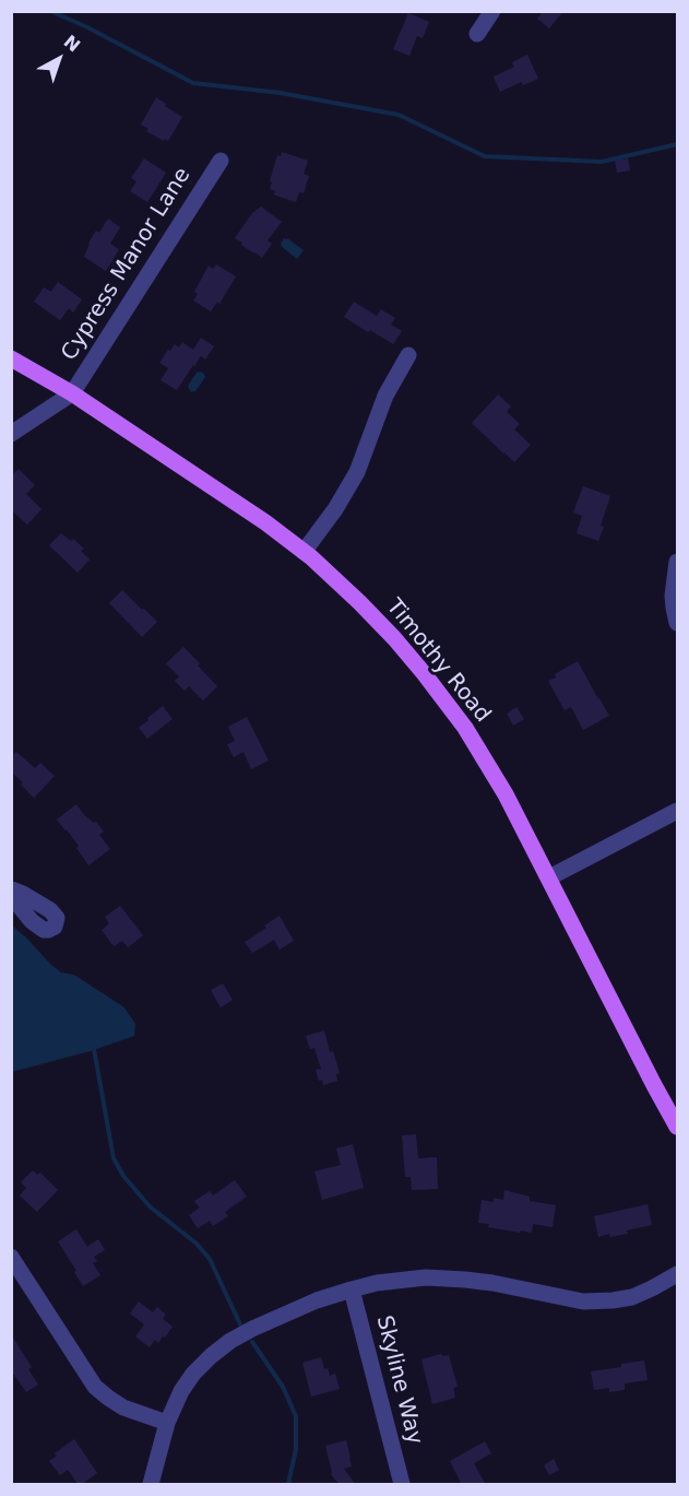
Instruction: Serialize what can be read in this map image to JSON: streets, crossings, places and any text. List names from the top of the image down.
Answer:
{
  "streets": {
    "main road": ["Timothy Road"],
    "street": ["Cypress Manor Lane", "Skyline Way"]
  },
  "crossings": [
    ["Cypress Manor Lane", "Timothy Road"]
  ],
  "north": "top right"
}
